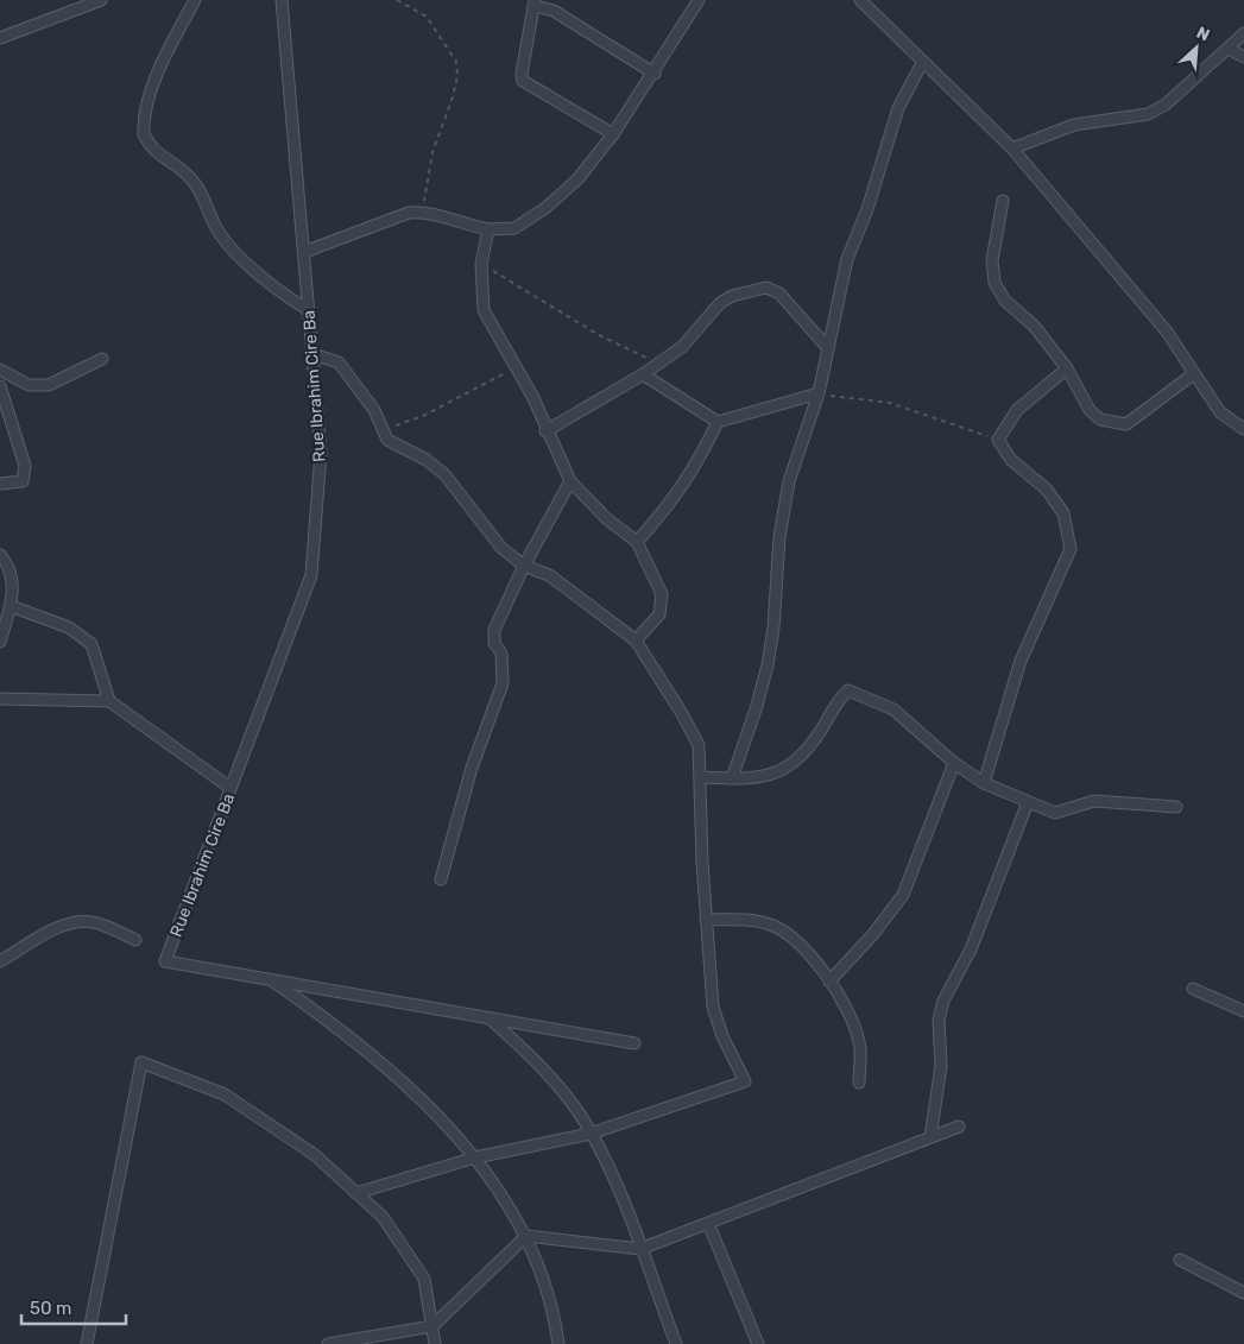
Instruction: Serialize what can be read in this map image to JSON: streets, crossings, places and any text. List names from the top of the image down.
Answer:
{
  "streets": {
    "street": ["Rue Ibrahim Cire Ba"]
  },
  "scale_bar": "50 m",
  "north": "top right"
}
